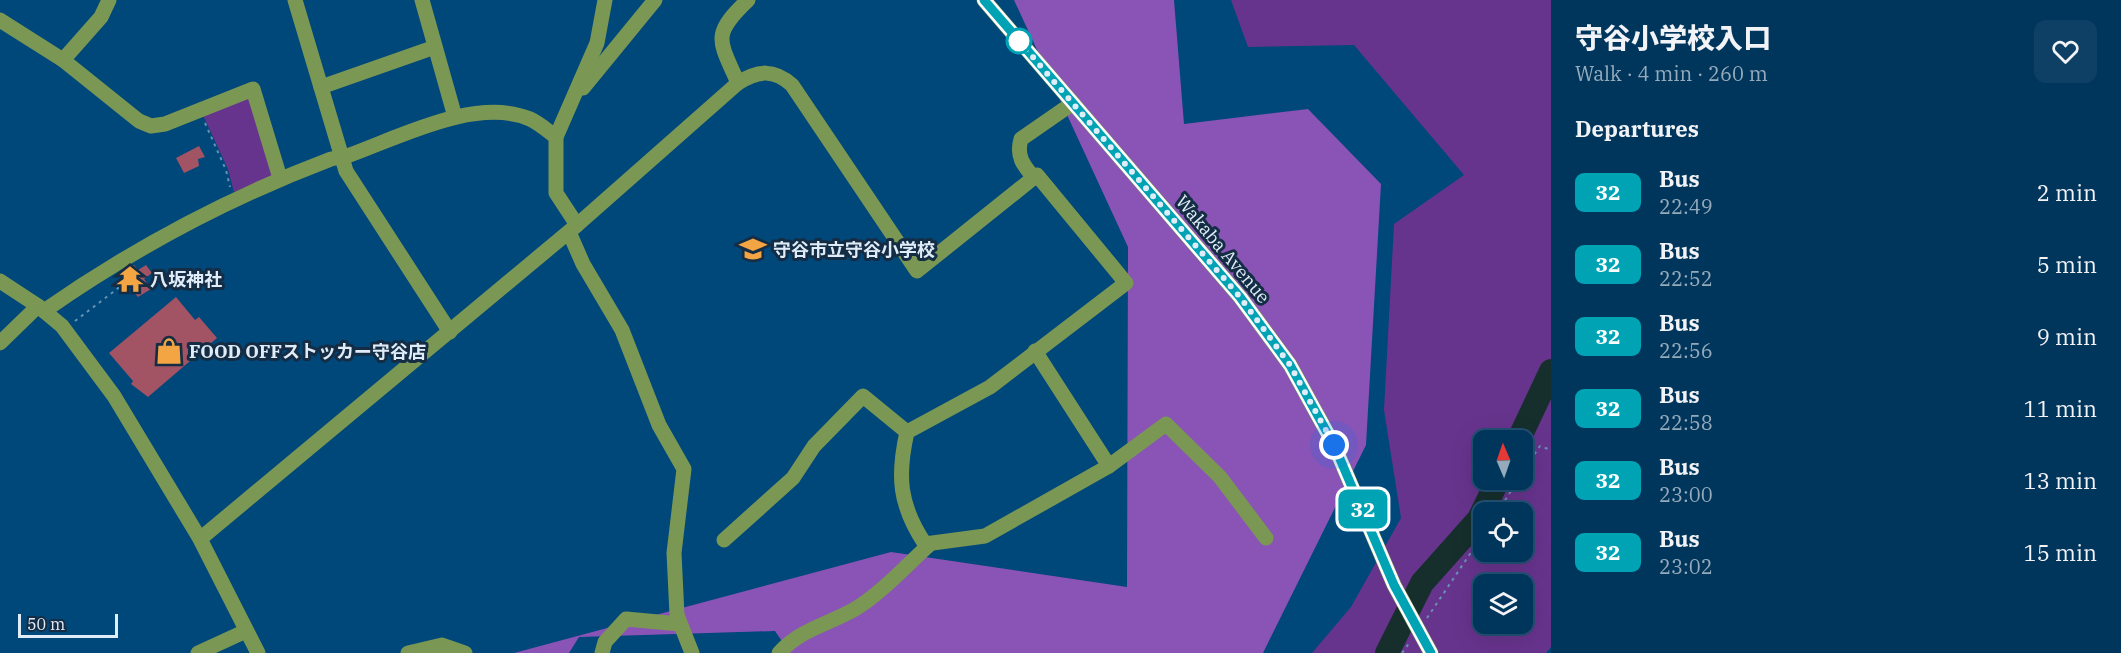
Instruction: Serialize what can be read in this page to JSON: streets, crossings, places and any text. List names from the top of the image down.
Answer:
{
  "streets": {
    "street": ["Wakaba Avenue"]
  },
  "places": {
    "school or university": ["守谷市立守谷小学校"],
    "temple": ["八坂神社"],
    "shop": ["FOOD OFFストッカー守谷店"]
  },
  "lines": ["bus line 32"],
  "scale_bar": "50 m",
  "north": "top",
  "page": {
    "on_map": "32",
    "heading": [
      ["守谷小学校入口", "Walk · 4 min · 260 m"],
      "Departures"
    ],
    "list": [
      {
        "mark": "32",
        "name": "Bus",
        "note": "22:49",
        "value": "2 min"
      },
      {
        "mark": "32",
        "name": "Bus",
        "note": "22:52",
        "value": "5 min"
      },
      {
        "mark": "32",
        "name": "Bus",
        "note": "22:56",
        "value": "9 min"
      },
      {
        "mark": "32",
        "name": "Bus",
        "note": "22:58",
        "value": "11 min"
      },
      {
        "mark": "32",
        "name": "Bus",
        "note": "23:00",
        "value": "13 min"
      },
      {
        "mark": "32",
        "name": "Bus",
        "note": "23:02",
        "value": "15 min"
      }
    ],
    "scale": "50 m"
  }
}
